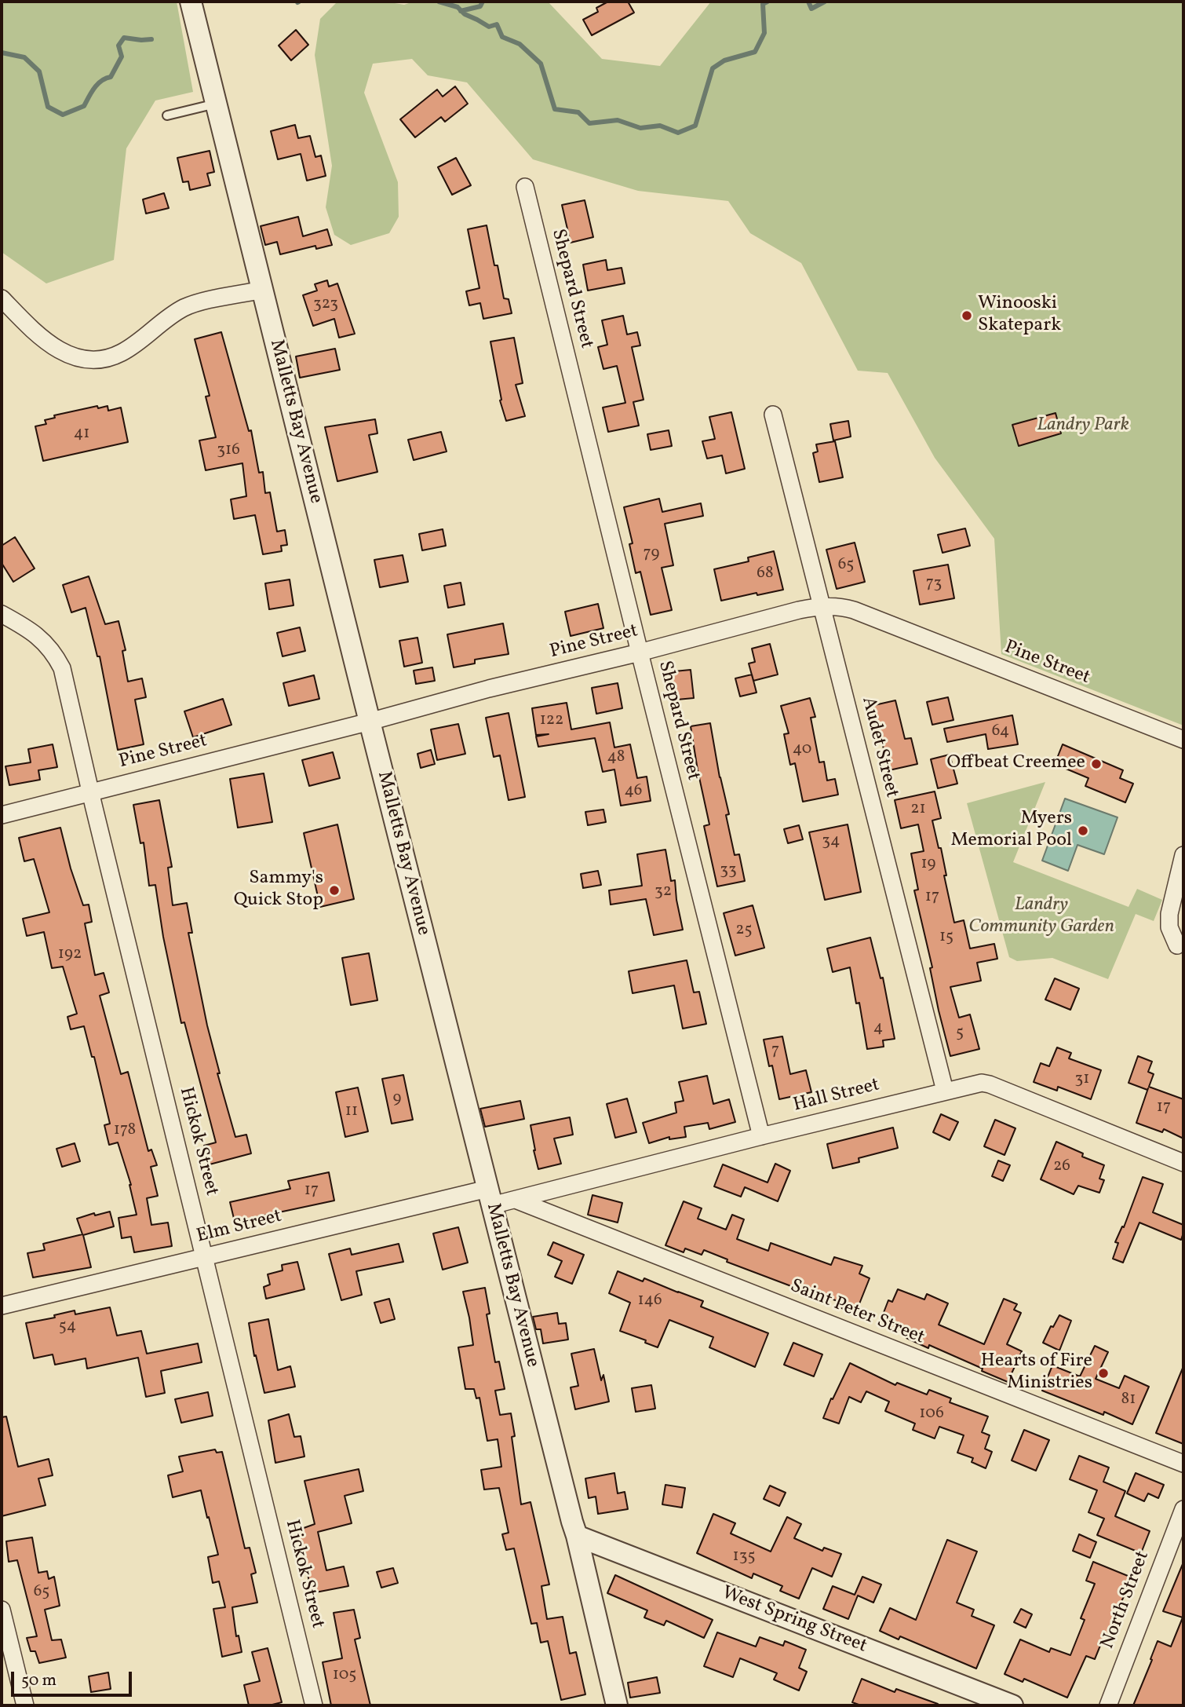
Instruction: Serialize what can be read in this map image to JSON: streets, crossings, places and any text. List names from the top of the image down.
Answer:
{
  "streets": {
    "street": [
      "Shepard Street",
      "Malletts Bay Avenue",
      "Pine Street",
      "Audet Street",
      "Hall Street",
      "Hickok Street",
      "Elm Street",
      "Saint Peter Street",
      "North Street",
      "West Spring Street"
    ]
  },
  "crossings": [
    ["Shepard Street", "Pine Street"],
    ["Shepard Street", "Hall Street"],
    ["Malletts Bay Avenue", "Pine Street"],
    ["Malletts Bay Avenue", "Hall Street"],
    ["Malletts Bay Avenue", "Elm Street"],
    ["Malletts Bay Avenue", "West Spring Street"],
    ["Pine Street", "Audet Street"],
    ["Pine Street", "Hickok Street"],
    ["Audet Street", "Hall Street"],
    ["Hall Street", "Elm Street"],
    ["Hall Street", "Saint Peter Street"],
    ["Hickok Street", "Elm Street"]
  ],
  "parks": ["Landry Park", "Landry Community Garden"],
  "places": [
    "Winooski Skatepark",
    "Offbeat Creemee",
    "Myers Memorial Pool",
    "Sammy's Quick Stop",
    "Hearts of Fire Ministries"
  ],
  "house_numbers": [
    "323",
    "41",
    "316",
    "79",
    "65",
    "68",
    "73",
    "122",
    "64",
    "40",
    "48",
    "46",
    "21",
    "34",
    "19",
    "33",
    "32",
    "17",
    "25",
    "15",
    "192",
    "4",
    "5",
    "7",
    "31",
    "9",
    "17",
    "11",
    "178",
    "26",
    "17",
    "146",
    "54",
    "81",
    "106",
    "135",
    "65",
    "105"
  ],
  "scale_bar": "50 m"
}
